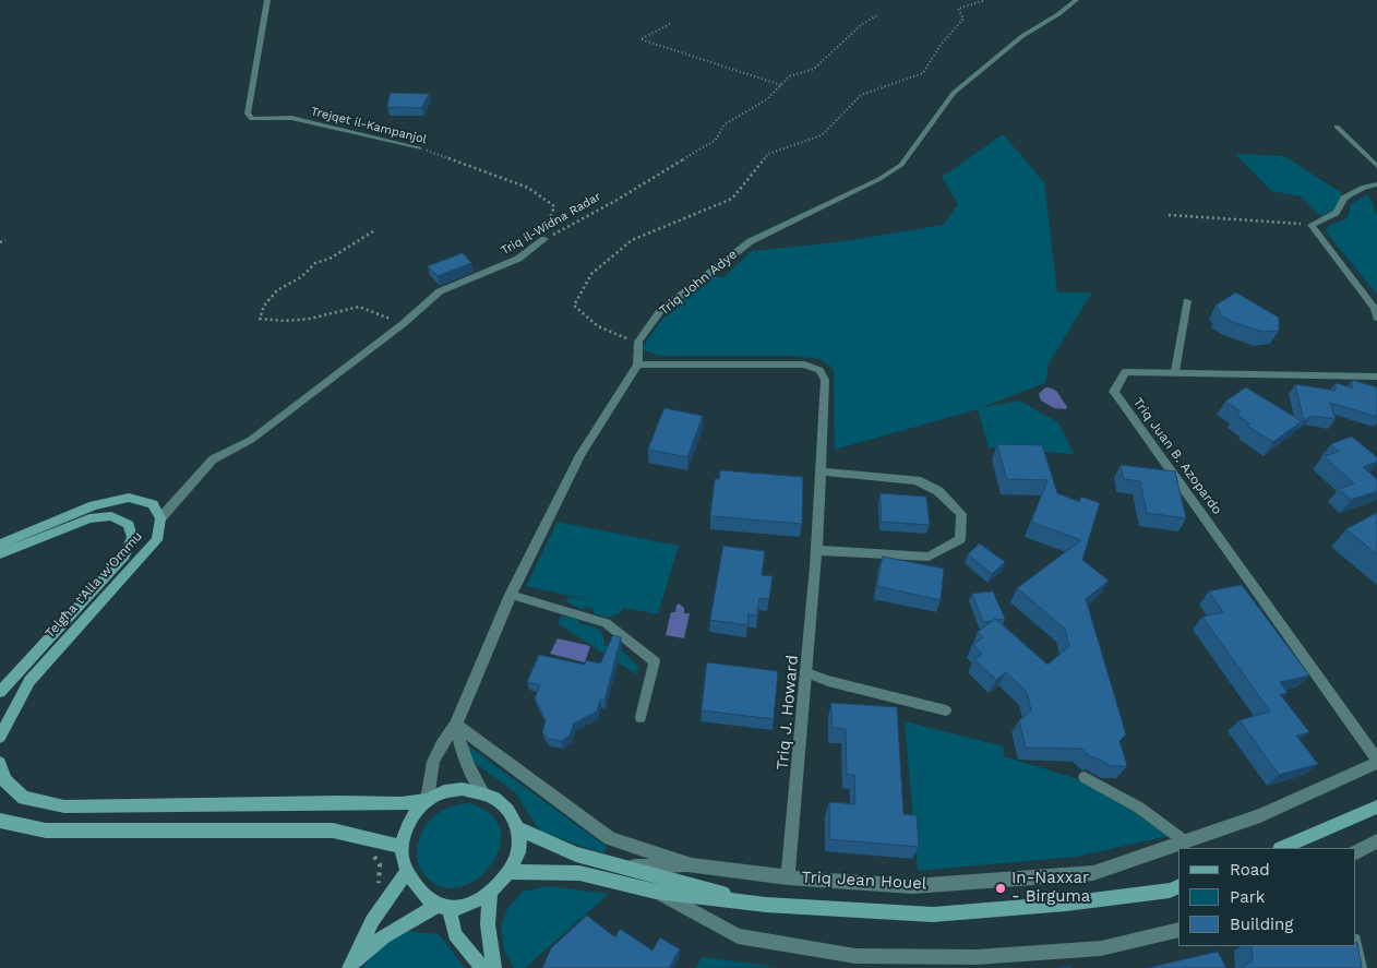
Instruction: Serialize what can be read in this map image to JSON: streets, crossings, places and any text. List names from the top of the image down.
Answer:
{
  "streets": {
    "main road": ["Telgħa t'Alla w'Ommu", "Triq Jean Houel"],
    "street": [
      "Trejqet il-Kampanjol",
      "Triq il-Widna Radar",
      "Triq John Adye",
      "Triq Juan B. Azopardo",
      "Triq J. Howard"
    ]
  },
  "crossings": [
    ["Trejqet il-Kampanjol", "Triq il-Widna Radar"],
    ["Triq il-Widna Radar", "Telgħa t'Alla w'Ommu"],
    ["Triq Juan B. Azopardo", "Triq Jean Houel"],
    ["Triq J. Howard", "Triq Jean Houel"]
  ],
  "places": ["In-Naxxar - Birguma"],
  "legend": ["Road", "Park", "Building"]
}
